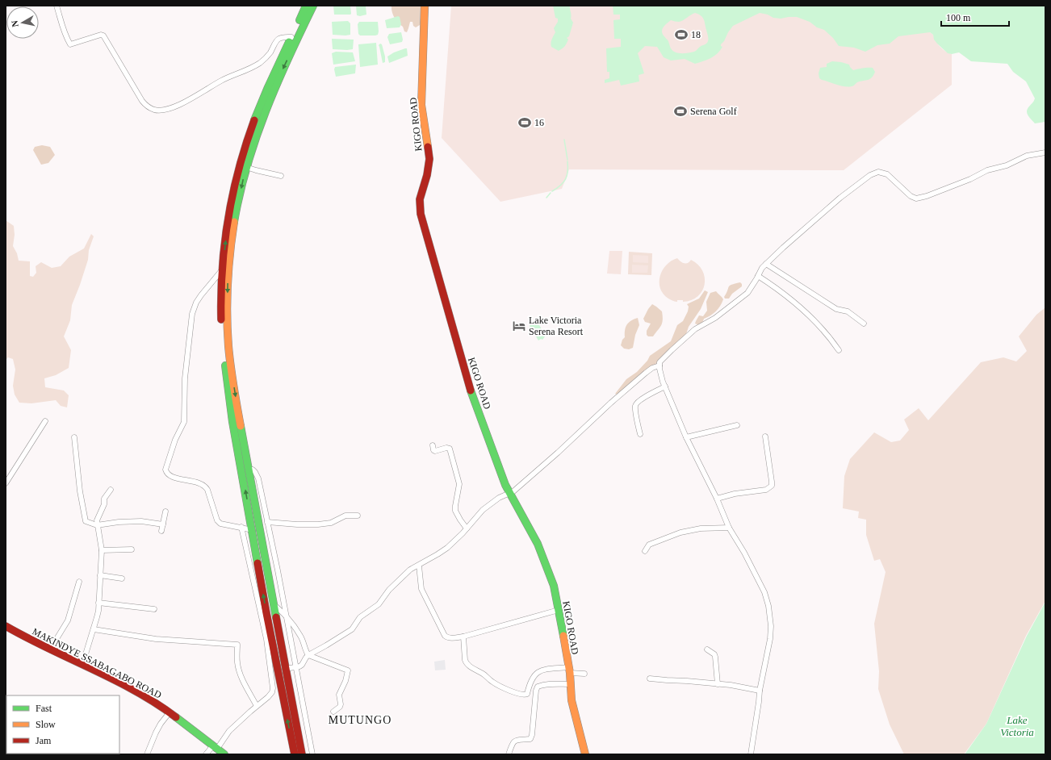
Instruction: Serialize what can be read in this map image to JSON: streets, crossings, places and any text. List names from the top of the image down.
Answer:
{
  "streets": {
    "main road": ["KIGO ROAD", "MAKINDYE SSABAGABO ROAD"]
  },
  "districts": ["MUTUNGO"],
  "water": ["Lake Victoria"],
  "places": {
    "sports": ["18", "Serena Golf", "16"],
    "hotel": ["Lake Victoria Serena Resort"]
  },
  "legend": ["Fast", "Slow", "Jam"],
  "scale_bar": "100 m",
  "north": "left"
}
